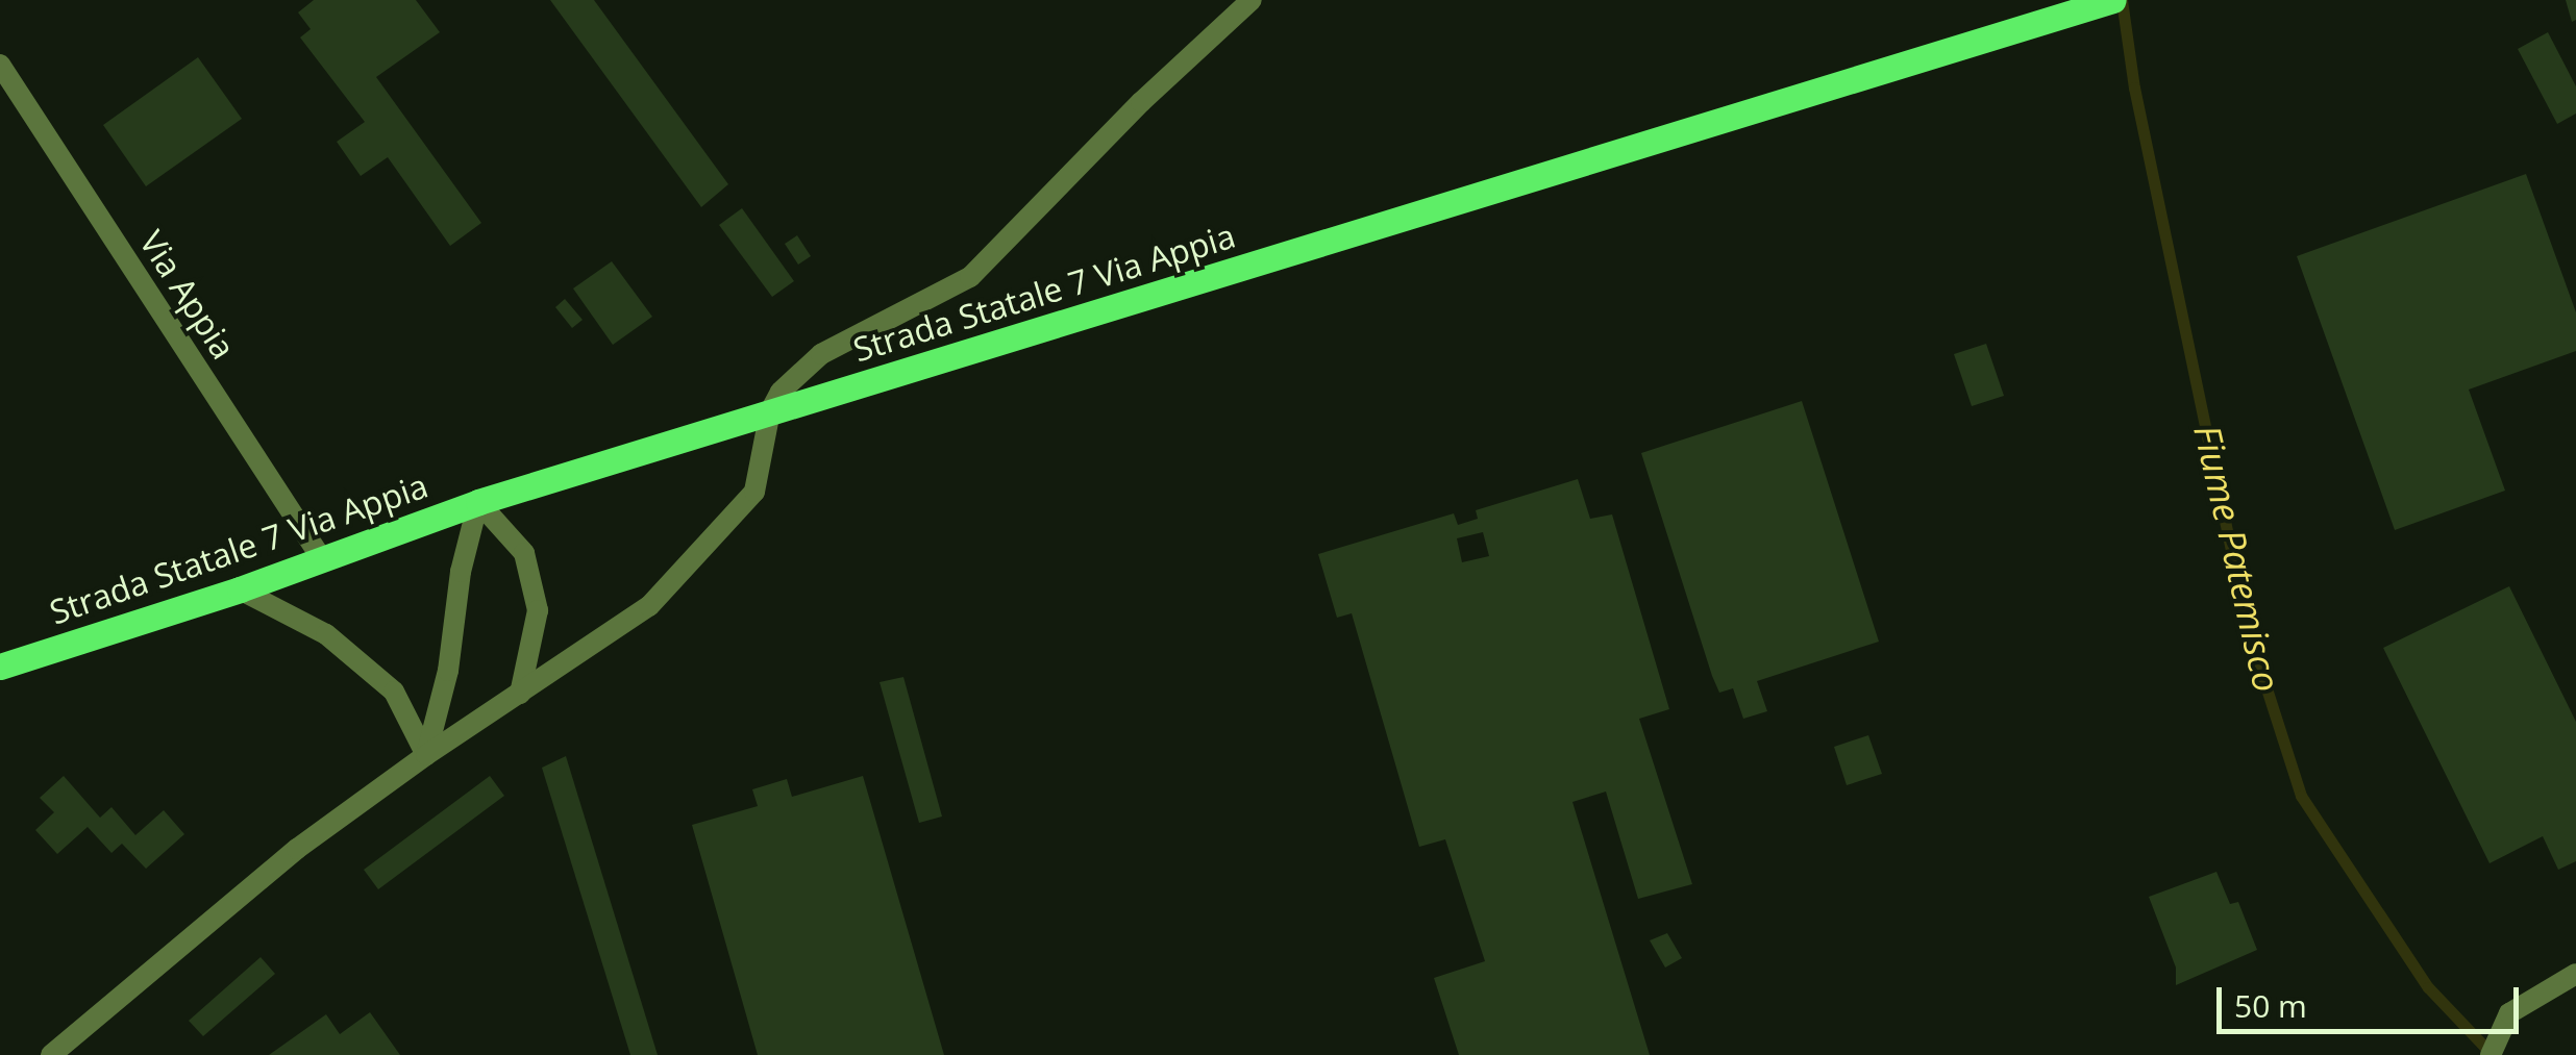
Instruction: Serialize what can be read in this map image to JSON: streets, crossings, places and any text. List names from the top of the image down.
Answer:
{
  "streets": {
    "main road": ["Strada Statale 7 Via Appia"],
    "street": ["Via Appia"]
  },
  "crossings": [
    ["Strada Statale 7 Via Appia", "Via Appia"]
  ],
  "water": ["Fiume Patemisco"],
  "scale_bar": "50 m"
}
